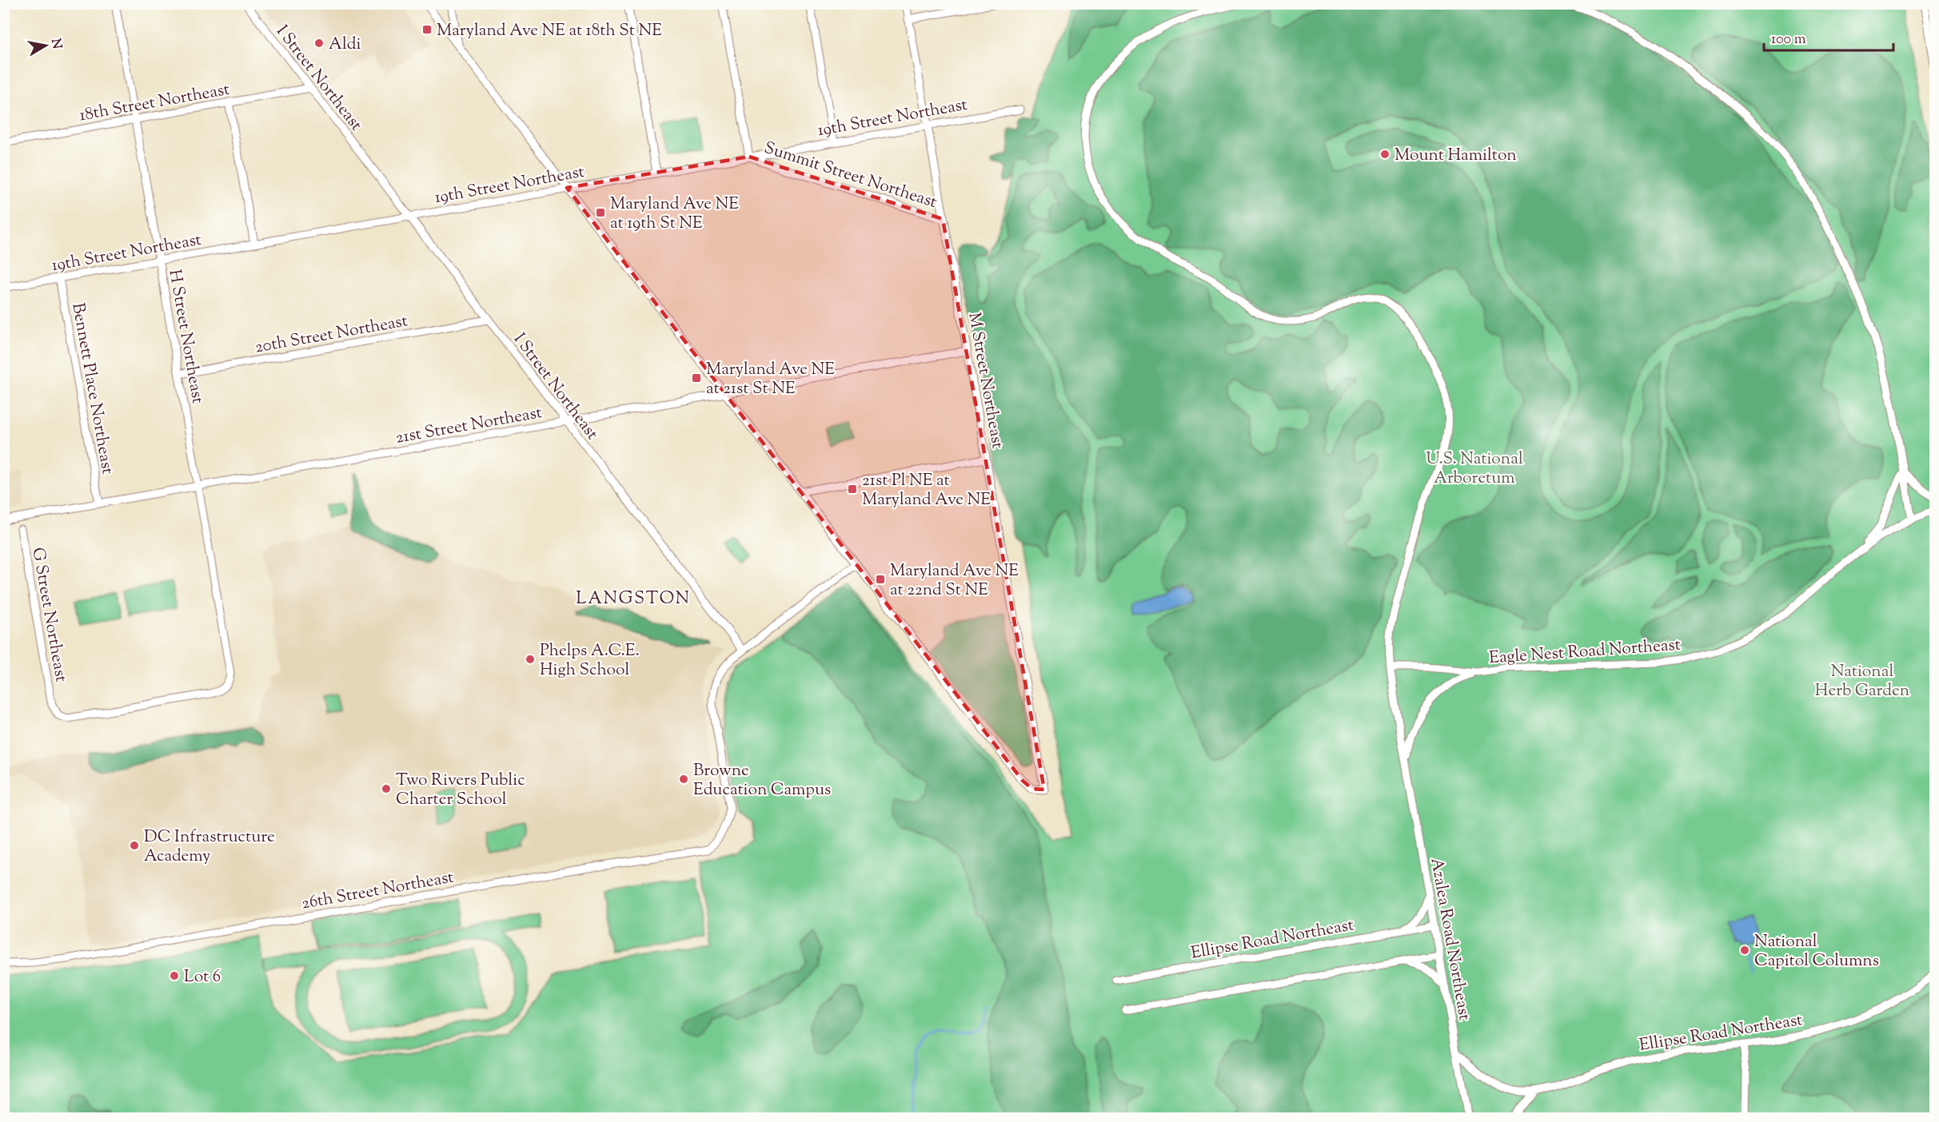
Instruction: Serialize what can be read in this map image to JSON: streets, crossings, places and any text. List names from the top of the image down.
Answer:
{
  "streets": {
    "street": [
      "I Street Northeast",
      "18th Street Northeast",
      "19th Street Northeast",
      "Summit Street Northeast",
      "20th Street Northeast",
      "H Street Northeast",
      "M Street Northeast",
      "Bennett Place Northeast",
      "21st Street Northeast",
      "G Street Northeast",
      "Eagle Nest Road Northeast",
      "26th Street Northeast",
      "Ellipse Road Northeast",
      "Azalea Road Northeast"
    ]
  },
  "crossings": [
    ["I Street Northeast", "18th Street Northeast"],
    ["I Street Northeast", "19th Street Northeast"],
    ["I Street Northeast", "20th Street Northeast"],
    ["I Street Northeast", "21st Street Northeast"],
    ["I Street Northeast", "26th Street Northeast"],
    ["18th Street Northeast", "H Street Northeast"],
    ["19th Street Northeast", "Summit Street Northeast"],
    ["19th Street Northeast", "H Street Northeast"],
    ["19th Street Northeast", "M Street Northeast"],
    ["19th Street Northeast", "Bennett Place Northeast"],
    ["Summit Street Northeast", "M Street Northeast"],
    ["20th Street Northeast", "H Street Northeast"],
    ["H Street Northeast", "21st Street Northeast"],
    ["H Street Northeast", "G Street Northeast"],
    ["M Street Northeast", "21st Street Northeast"],
    ["Bennett Place Northeast", "21st Street Northeast"],
    ["Eagle Nest Road Northeast", "Azalea Road Northeast"],
    ["Ellipse Road Northeast", "Azalea Road Northeast"]
  ],
  "districts": ["LANGSTON"],
  "parks": ["U.S. National Arboretum", "National Herb Garden"],
  "places": {
    "transit": [
      "Maryland Ave NE at 18th St NE",
      "Maryland Ave NE at 19th St NE",
      "Maryland Ave NE at 21st St NE",
      "21st Pl NE at Maryland Ave NE",
      "Maryland Ave NE at 22nd St NE"
    ],
    "other": [
      "Aldi",
      "Mount Hamilton",
      "Phelps A.C.E. High School",
      "Browne Education Campus",
      "Two Rivers Public Charter School",
      "DC Infrastructure Academy",
      "National Capitol Columns",
      "Lot 6"
    ]
  },
  "scale_bar": "100 m",
  "north": "right"
}
